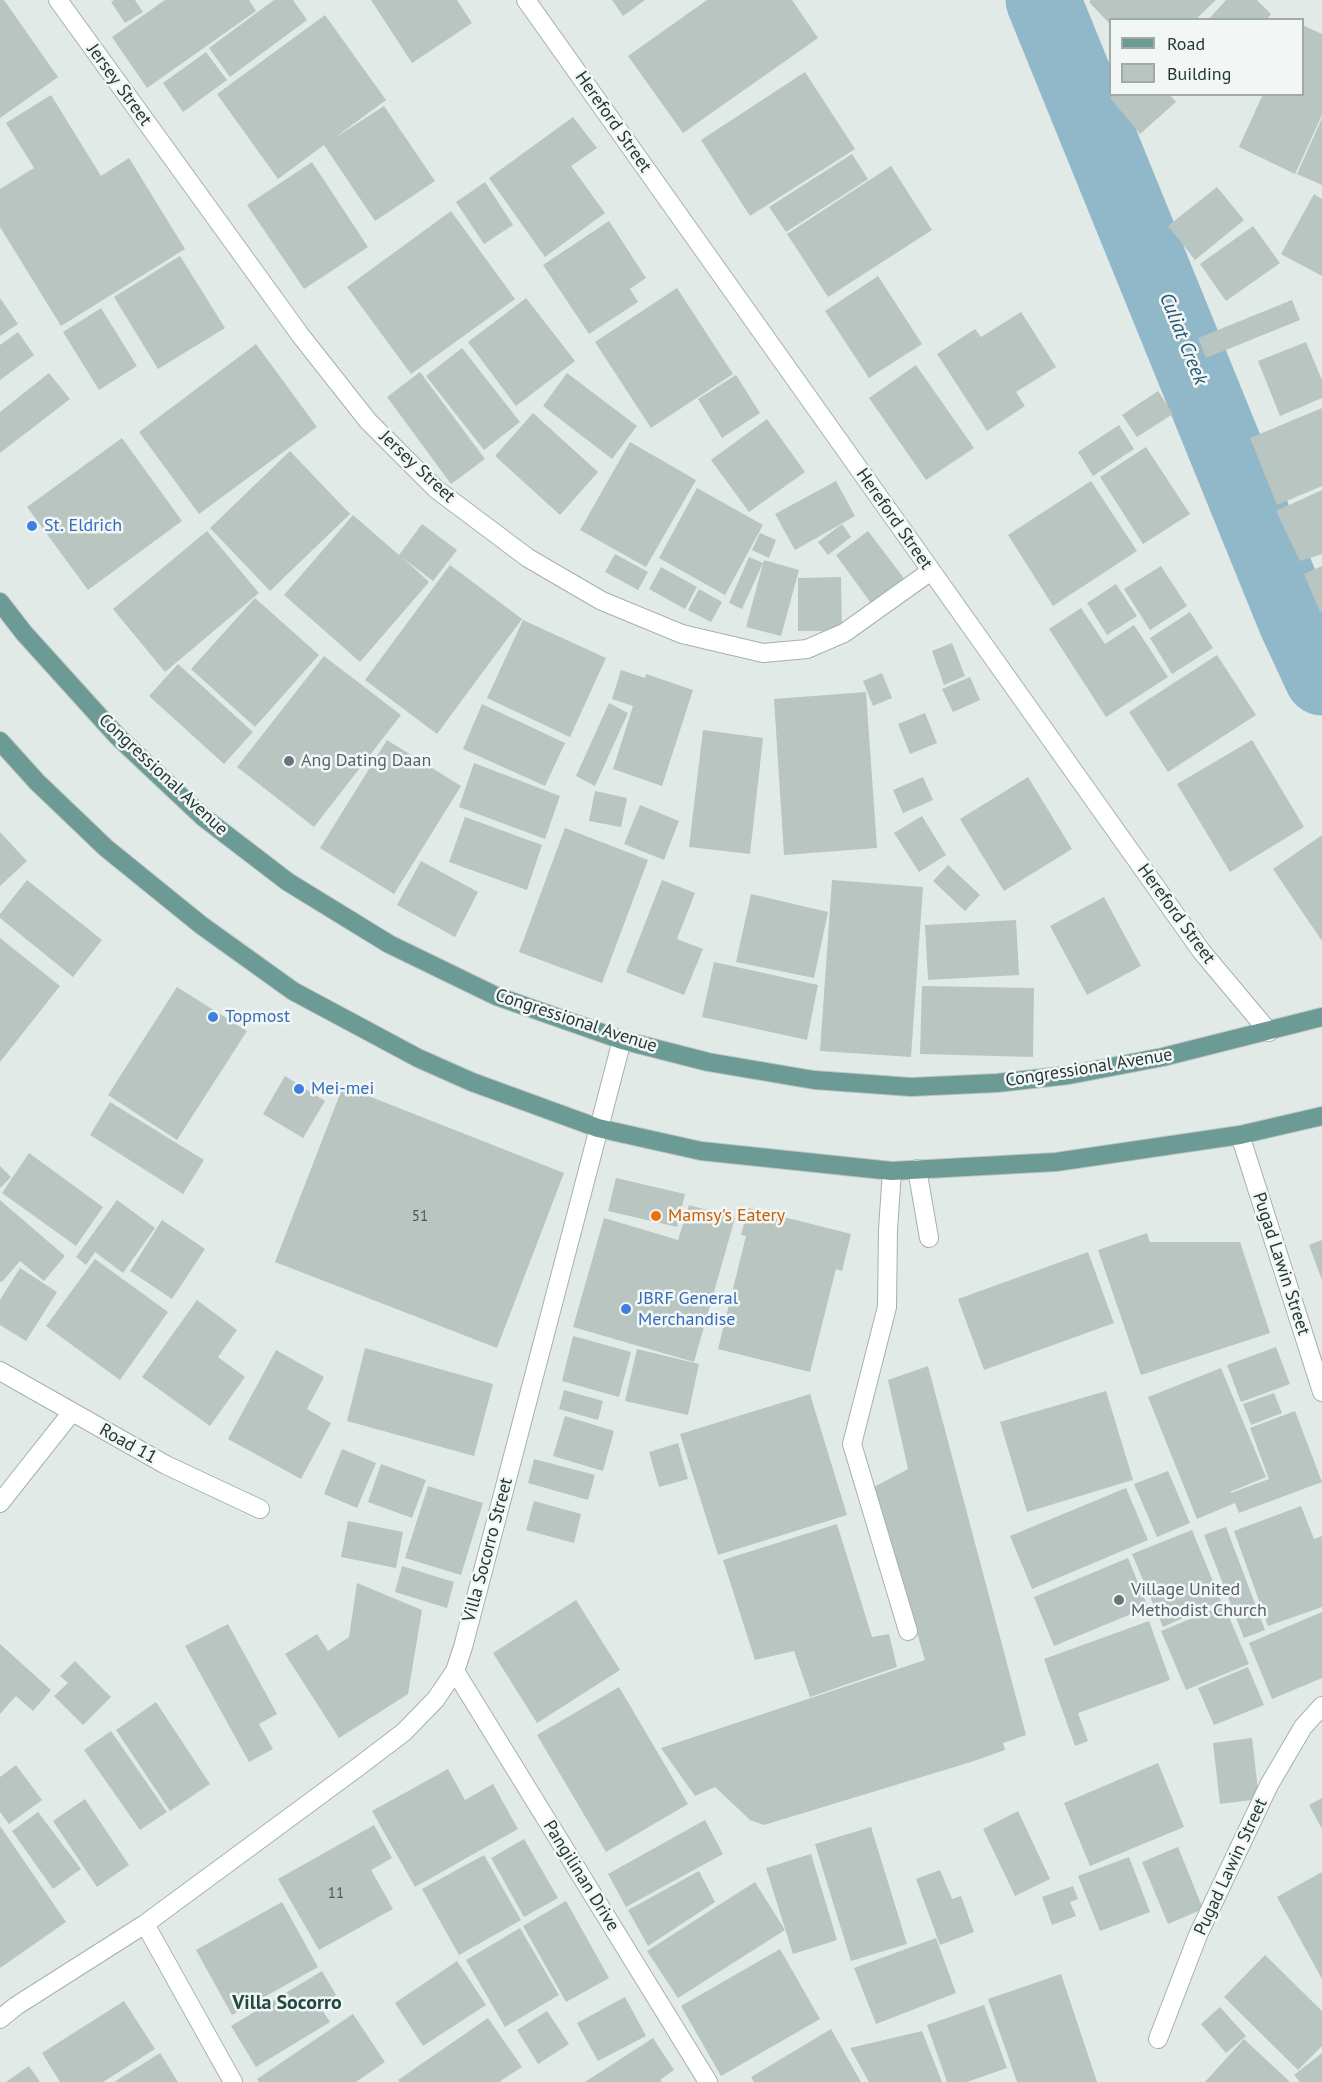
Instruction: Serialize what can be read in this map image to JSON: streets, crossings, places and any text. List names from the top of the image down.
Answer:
{
  "streets": {
    "main road": ["Congressional Avenue"],
    "street": [
      "Jersey Street",
      "Hereford Street",
      "Pugad Lawin Street",
      "Road 11",
      "Villa Socorro Street",
      "Pangilinan Drive"
    ]
  },
  "crossings": [
    ["Jersey Street", "Hereford Street"],
    ["Hereford Street", "Congressional Avenue"],
    ["Congressional Avenue", "Villa Socorro Street"],
    ["Villa Socorro Street", "Pangilinan Drive"]
  ],
  "districts": ["Villa Socorro"],
  "water": ["Culiat Creek"],
  "places": [
    "St. Eldrich",
    "Ang Dating Daan",
    "Topmost",
    "Mei-mei",
    "Mamsy's Eatery",
    "JBRF General Merchandise",
    "Village United Methodist Church"
  ],
  "house_numbers": ["51", "11"],
  "legend": ["Road", "Building"]
}
